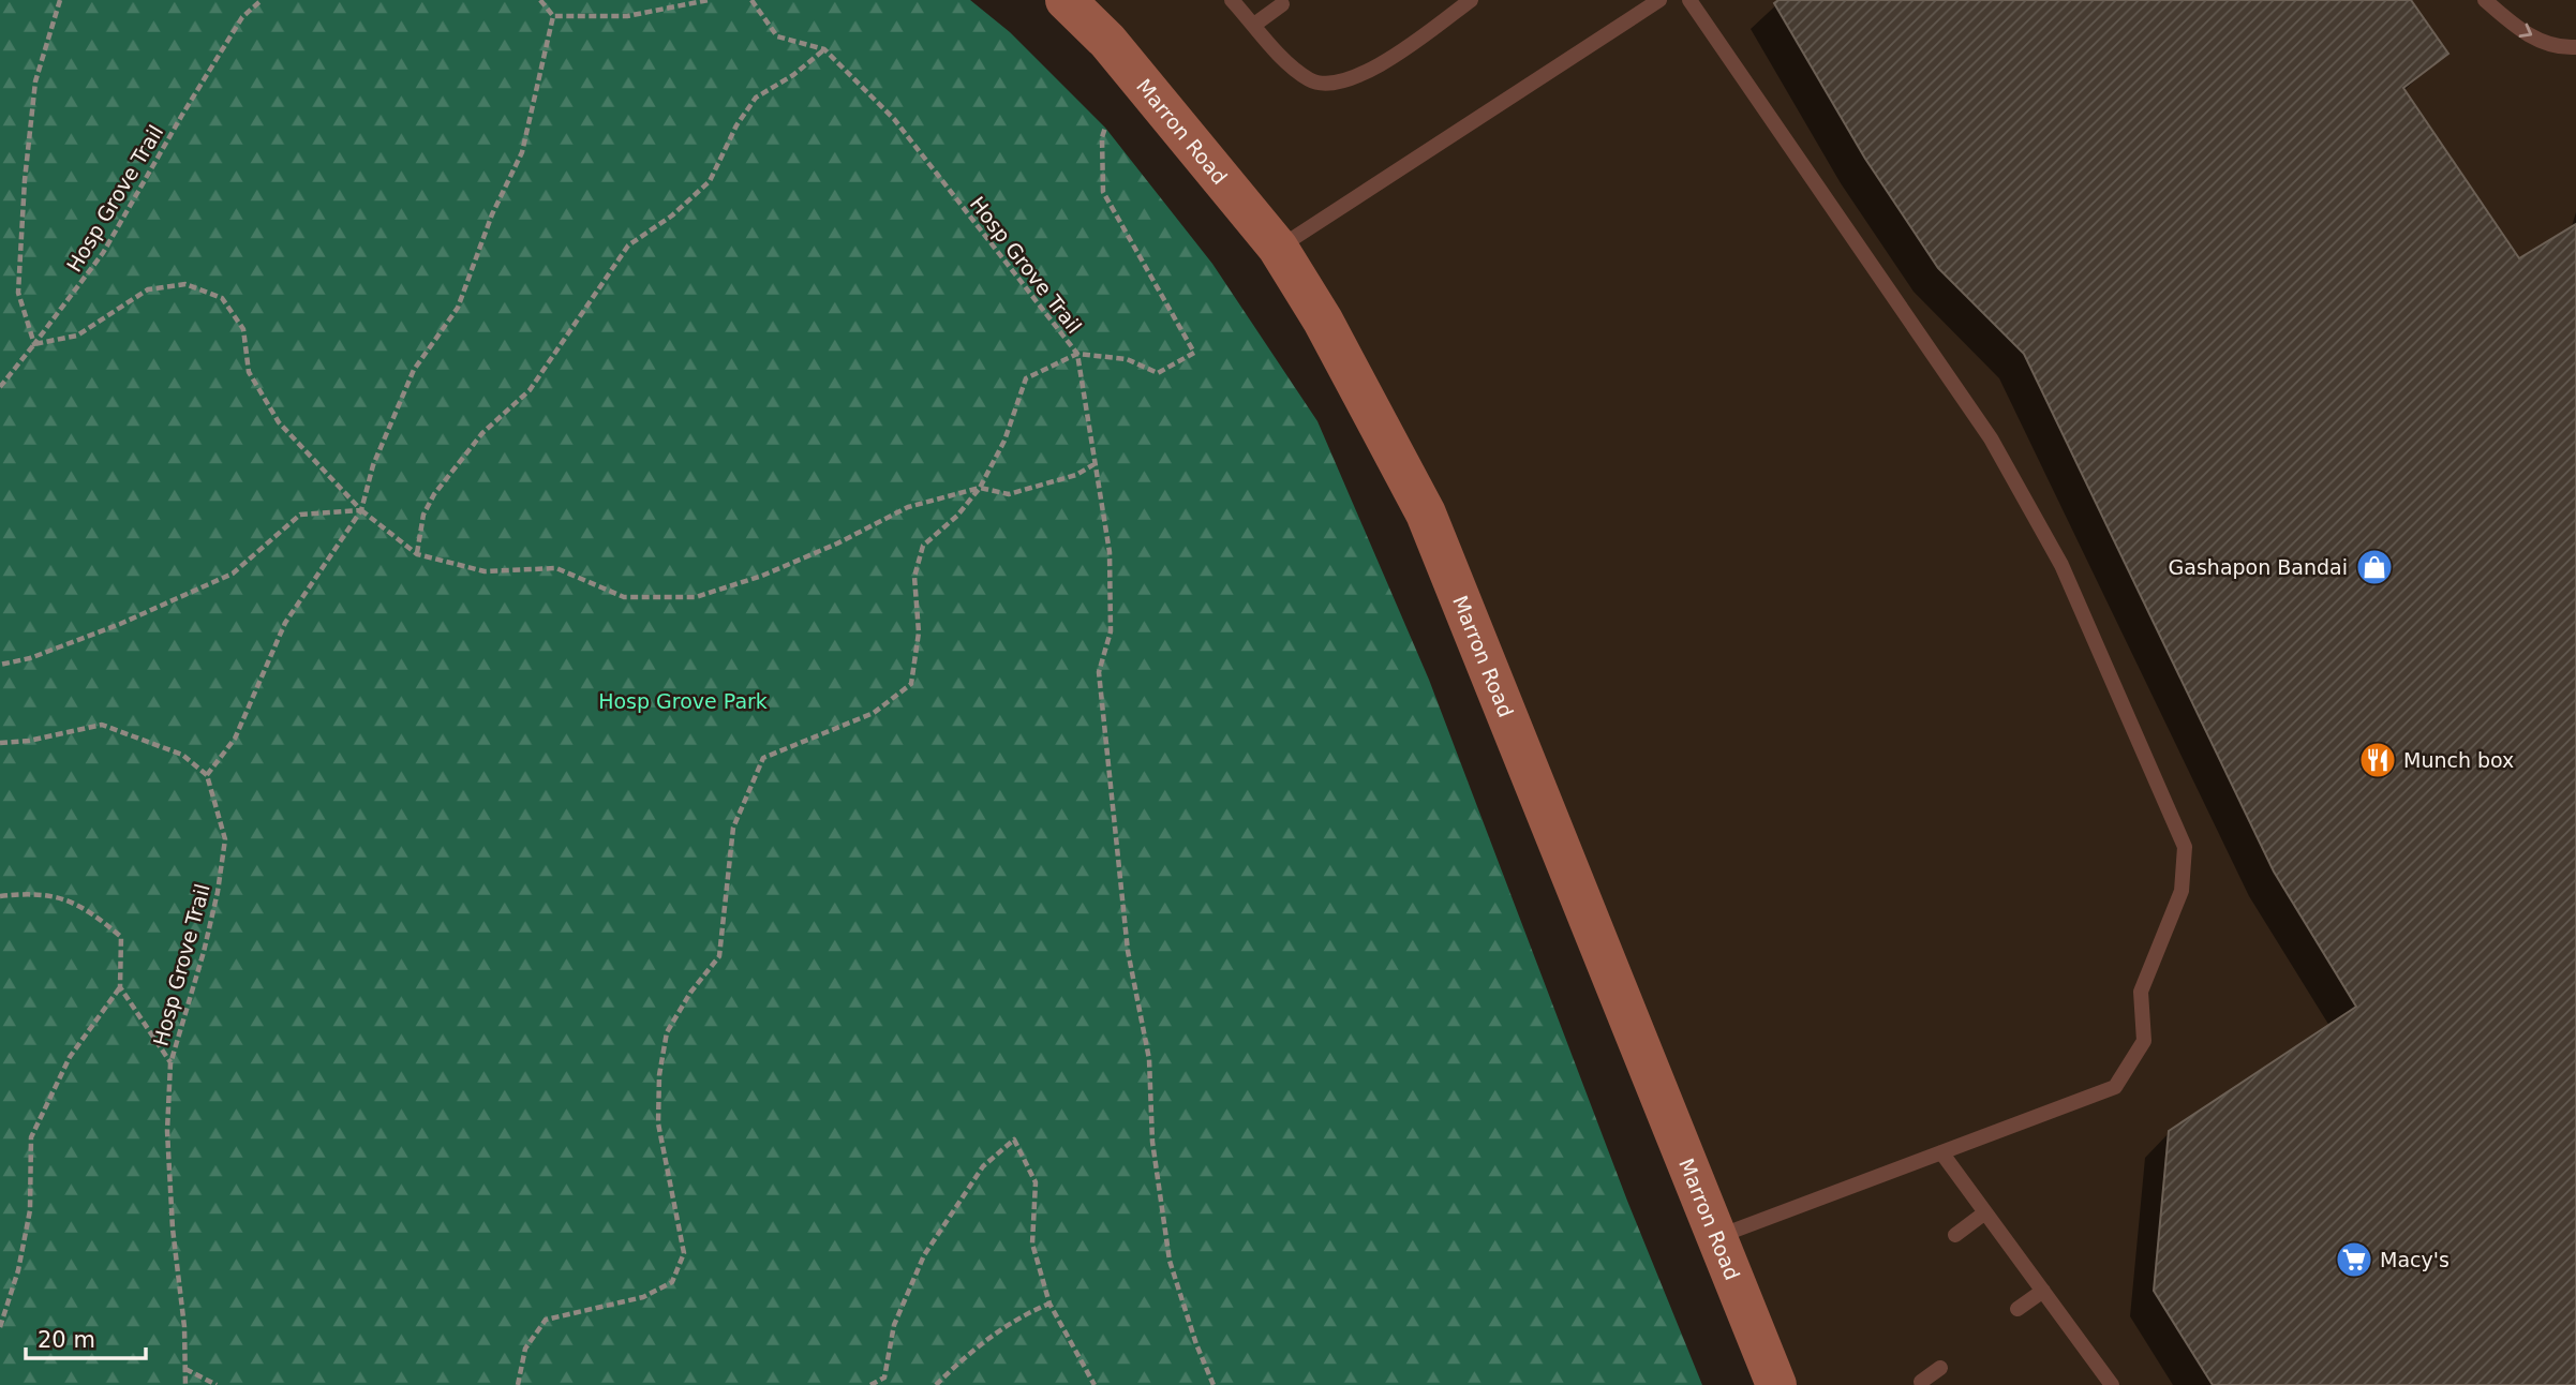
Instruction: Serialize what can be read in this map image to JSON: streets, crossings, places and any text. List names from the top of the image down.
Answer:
{
  "streets": {
    "main road": ["Marron Road"],
    "path": ["Hosp Grove Trail"]
  },
  "parks": ["Hosp Grove Park"],
  "places": {
    "shop": ["Gashapon Bandai"],
    "restaurant": ["Munch box"],
    "supermarket": ["Macy's"]
  },
  "scale_bar": "20 m"
}
